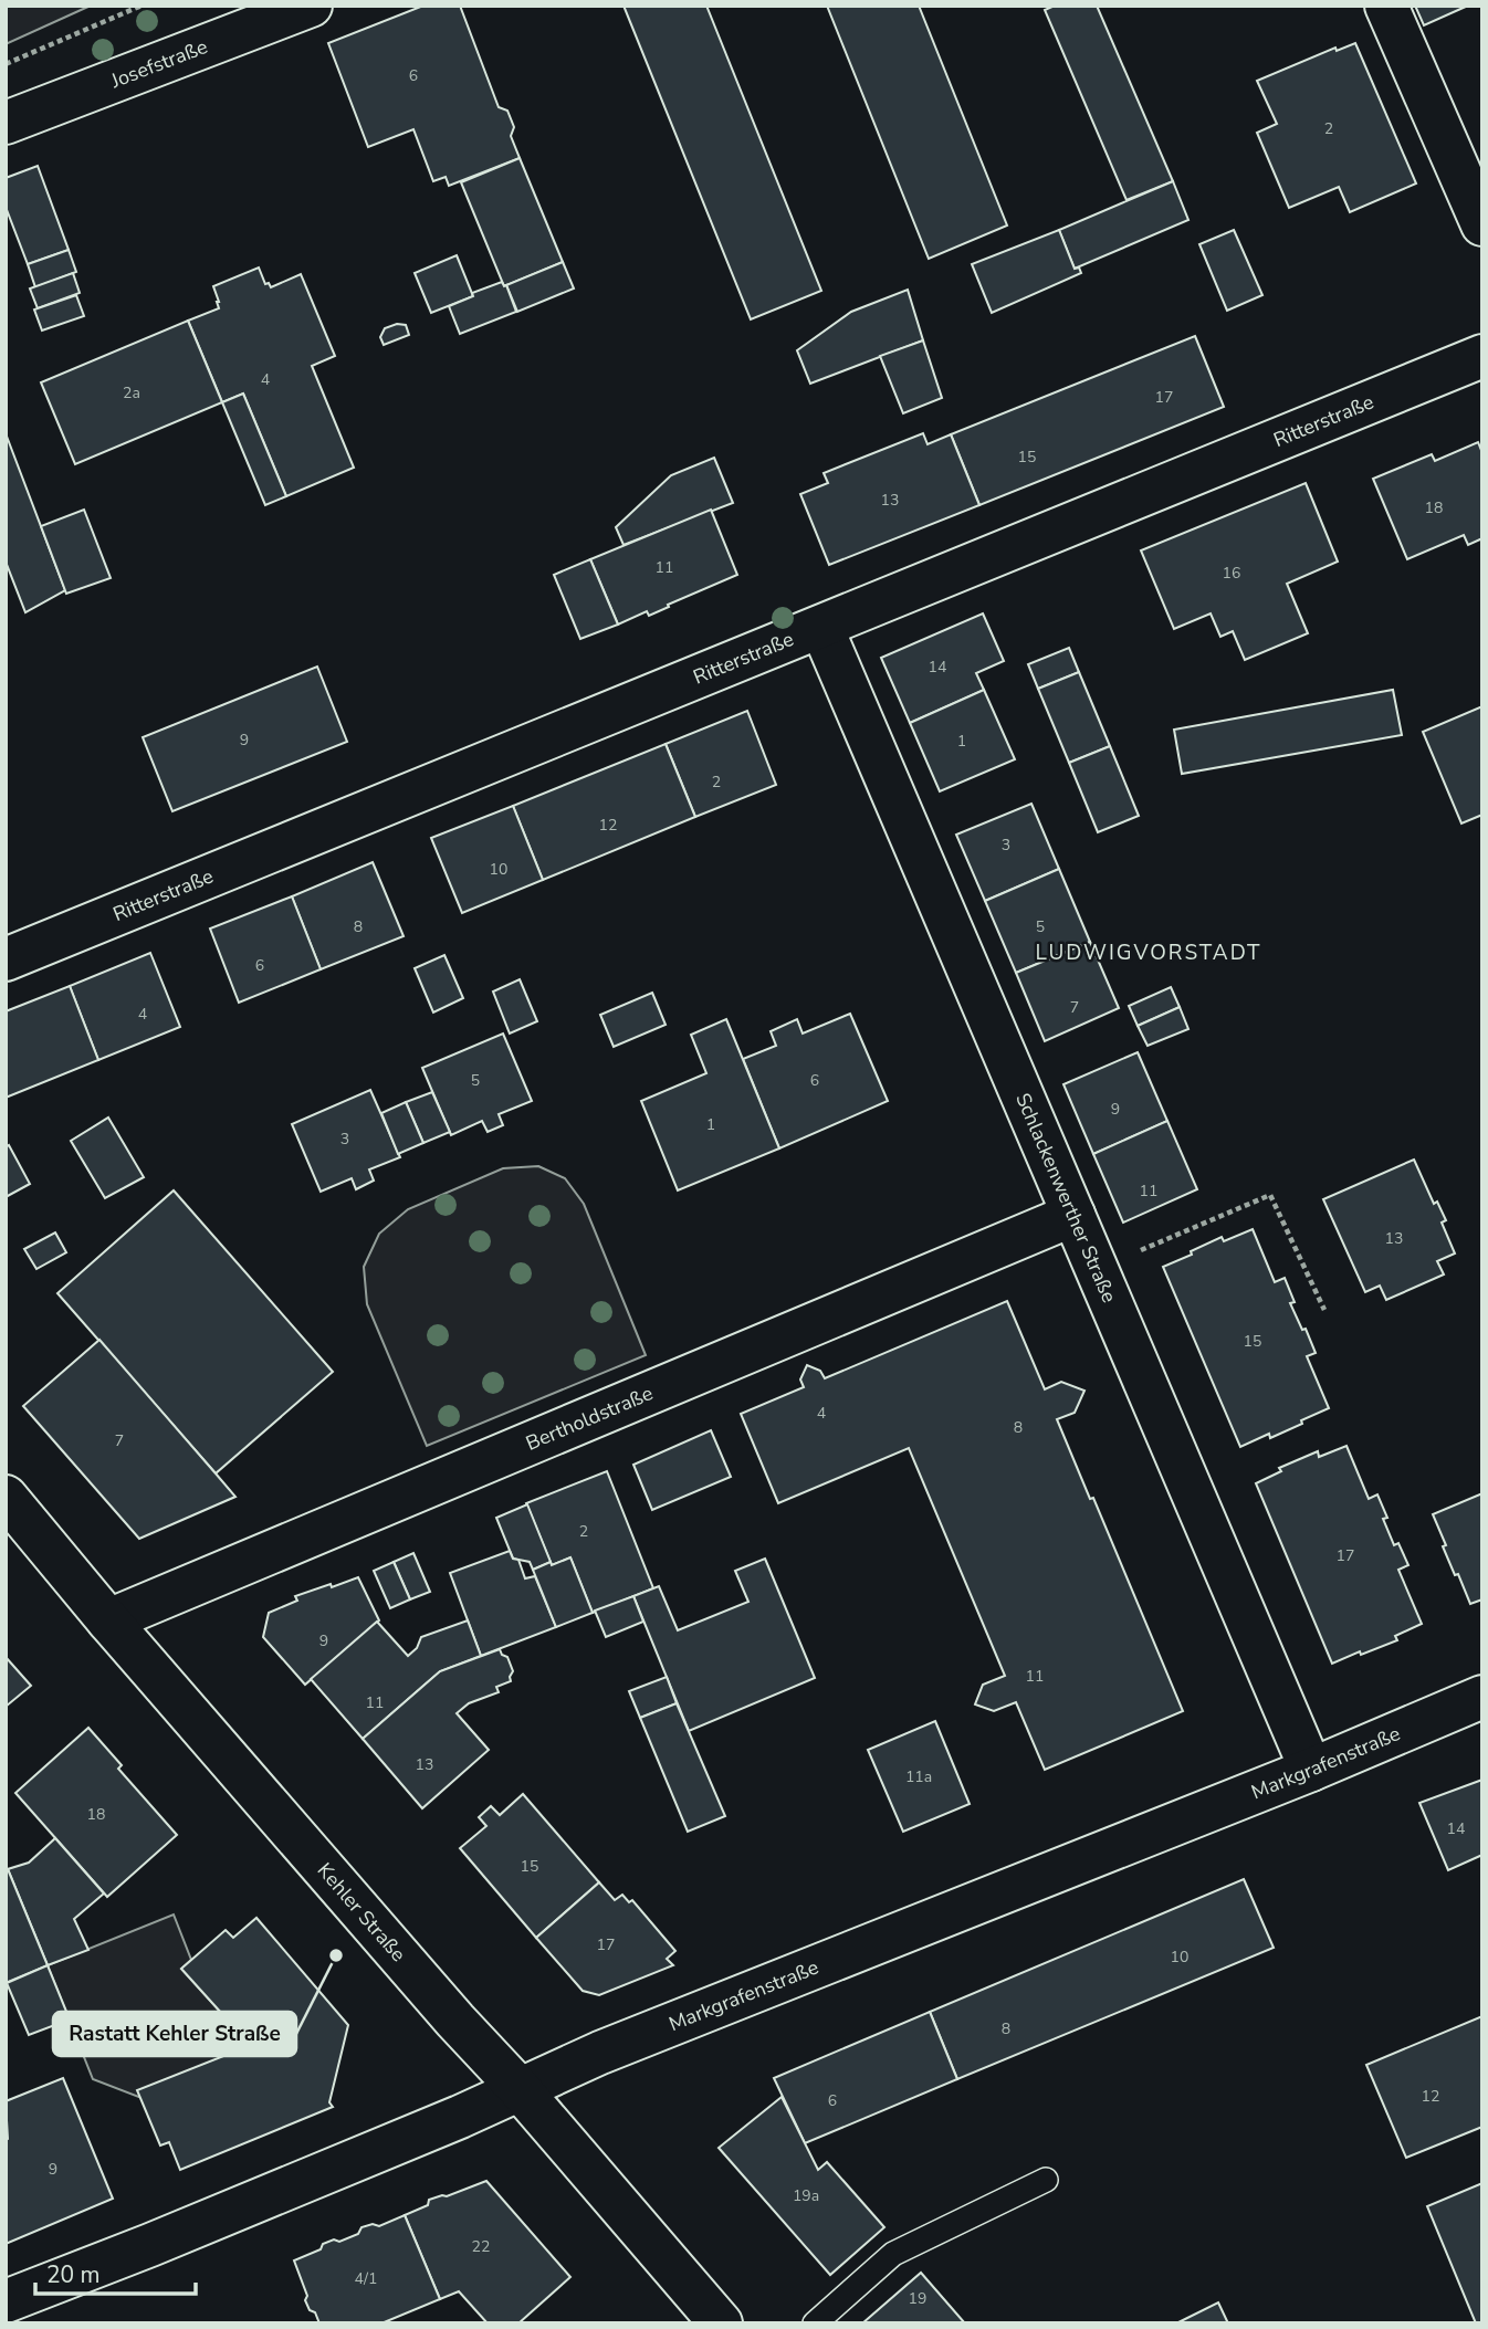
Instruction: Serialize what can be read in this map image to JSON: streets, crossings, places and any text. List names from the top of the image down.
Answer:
{
  "streets": {
    "street": [
      "Josefstraße",
      "Ritterstraße",
      "Schlackenwerther Straße",
      "Bertholdstraße",
      "Markgrafenstraße",
      "Kehler Straße"
    ]
  },
  "crossings": [
    ["Ritterstraße", "Schlackenwerther Straße"],
    ["Schlackenwerther Straße", "Bertholdstraße"],
    ["Schlackenwerther Straße", "Markgrafenstraße"],
    ["Bertholdstraße", "Kehler Straße"],
    ["Markgrafenstraße", "Kehler Straße"]
  ],
  "districts": ["LUDWIGVORSTADT"],
  "places": ["Rastatt Kehler Straße"],
  "house_numbers": [
    "6",
    "2",
    "4",
    "2a",
    "17",
    "15",
    "13",
    "18",
    "11",
    "16",
    "14",
    "9",
    "1",
    "2",
    "12",
    "3",
    "10",
    "8",
    "5",
    "6",
    "7",
    "4",
    "5",
    "6",
    "9",
    "1",
    "3",
    "11",
    "13",
    "15",
    "4",
    "8",
    "7",
    "2",
    "17",
    "9",
    "11",
    "11",
    "13",
    "11a",
    "18",
    "14",
    "15",
    "17",
    "10",
    "8",
    "12",
    "6",
    "9",
    "19a",
    "22",
    "4/1",
    "19"
  ],
  "scale_bar": "20 m"
}
